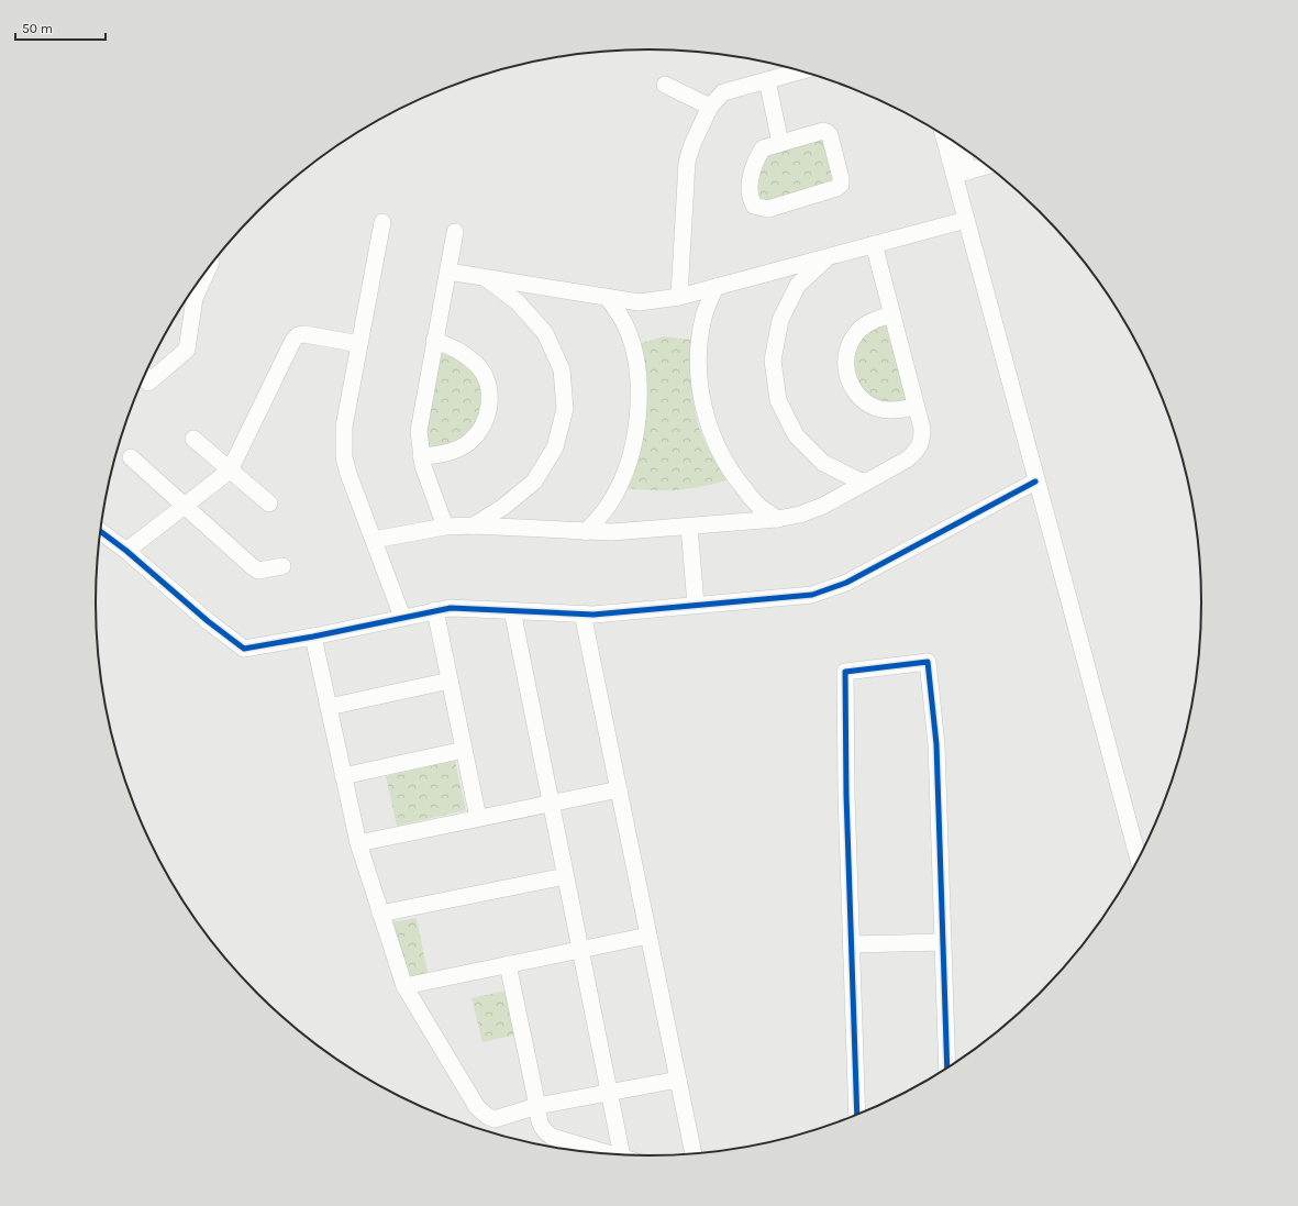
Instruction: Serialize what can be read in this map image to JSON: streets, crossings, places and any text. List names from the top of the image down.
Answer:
{
  "scale_bar": "50 m"
}
